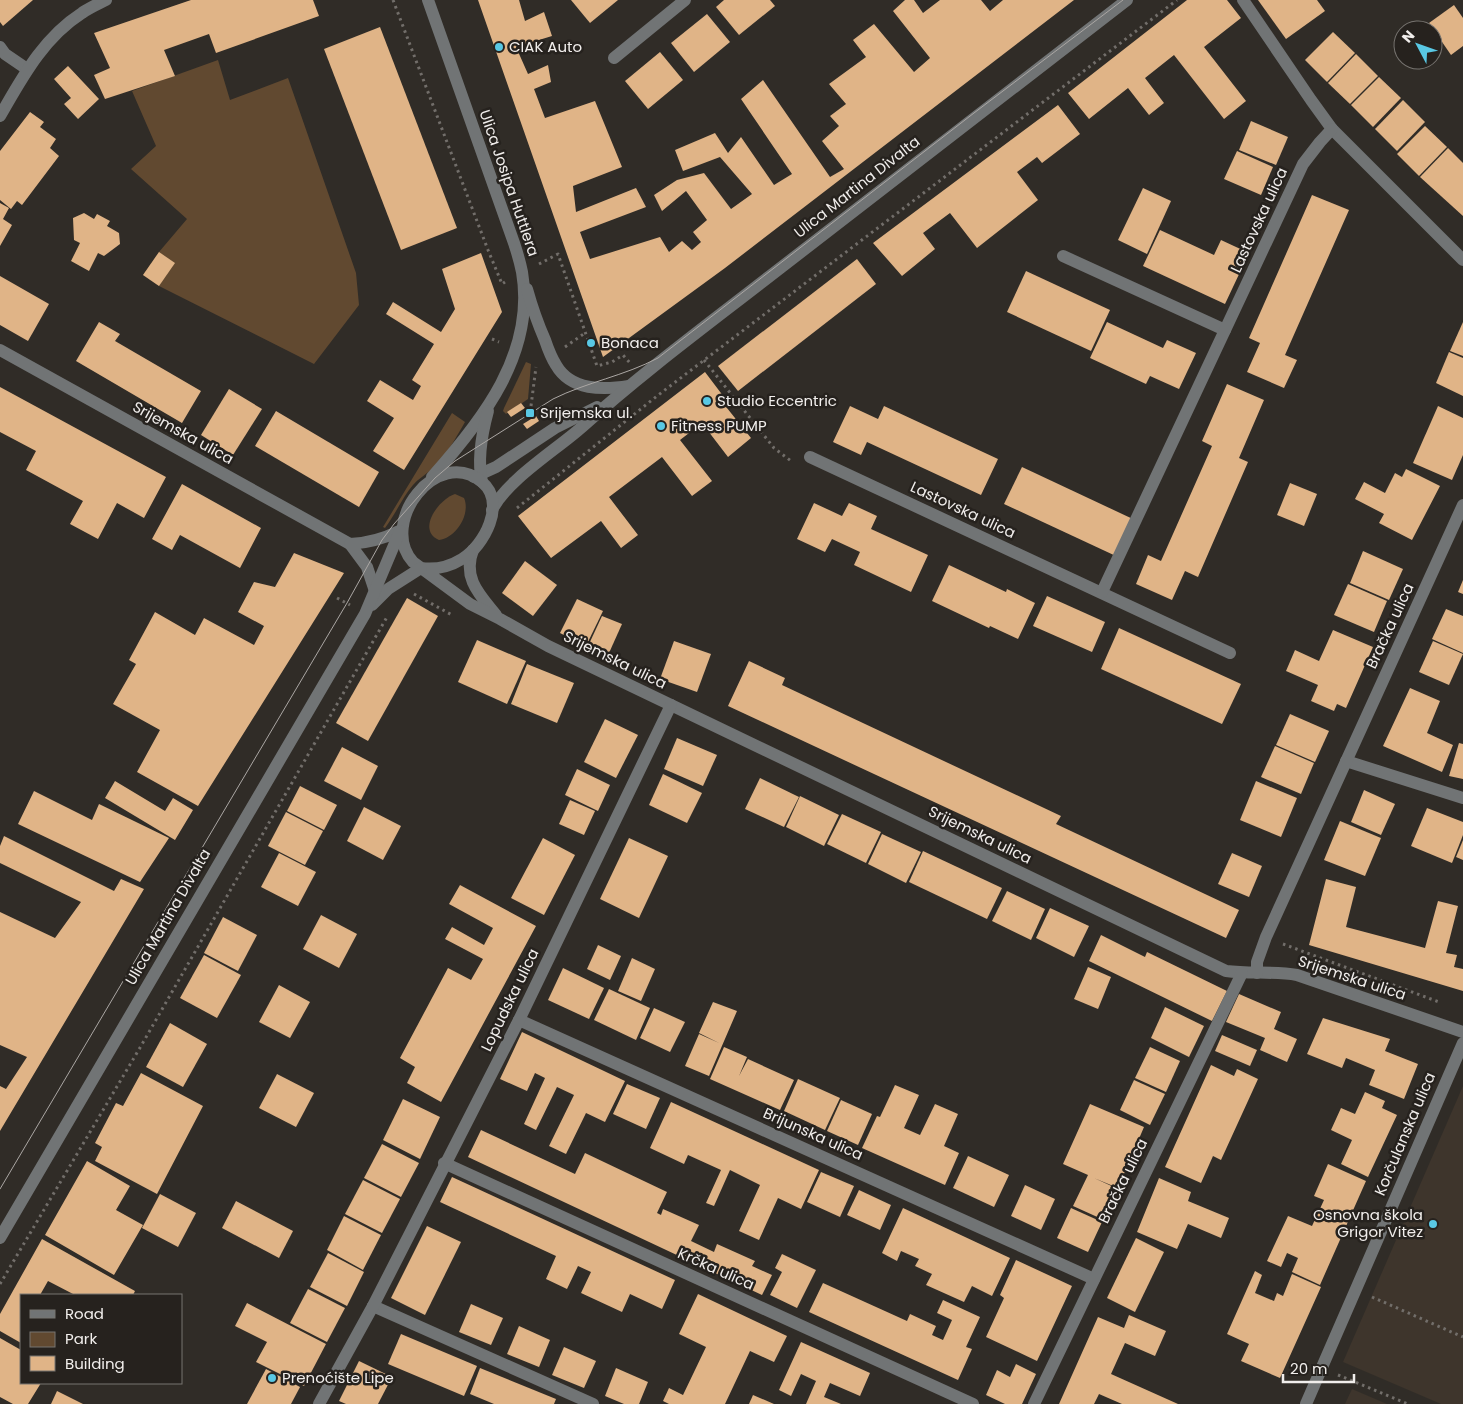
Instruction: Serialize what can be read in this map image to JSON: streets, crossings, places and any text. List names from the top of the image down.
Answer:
{
  "streets": {
    "street": [
      "Ulica Josipa Huttlera",
      "Ulica Martina Divalta",
      "Lastovska ulica",
      "Srijemska ulica",
      "Bračka ulica",
      "Lopudska ulica",
      "Brijunska ulica",
      "Korčulanska ulica",
      "Krčka ulica"
    ]
  },
  "crossings": [
    ["Ulica Josipa Huttlera", "Ulica Martina Divalta"],
    ["Ulica Josipa Huttlera", "Srijemska ulica"],
    ["Ulica Martina Divalta", "Srijemska ulica"],
    ["Srijemska ulica", "Bračka ulica"],
    ["Srijemska ulica", "Lopudska ulica"],
    ["Bračka ulica", "Brijunska ulica"],
    ["Lopudska ulica", "Brijunska ulica"],
    ["Lopudska ulica", "Krčka ulica"]
  ],
  "places": {
    "other": [
      "CIAK Auto",
      "Bonaca",
      "Studio Eccentric",
      "Fitness PUMP",
      "Osnovna škola Grigor Vitez",
      "Prenoćište Lipe"
    ],
    "transit": ["Srijemska ul."]
  },
  "legend": ["Road", "Park", "Building"],
  "scale_bar": "20 m",
  "north": "top left"
}
